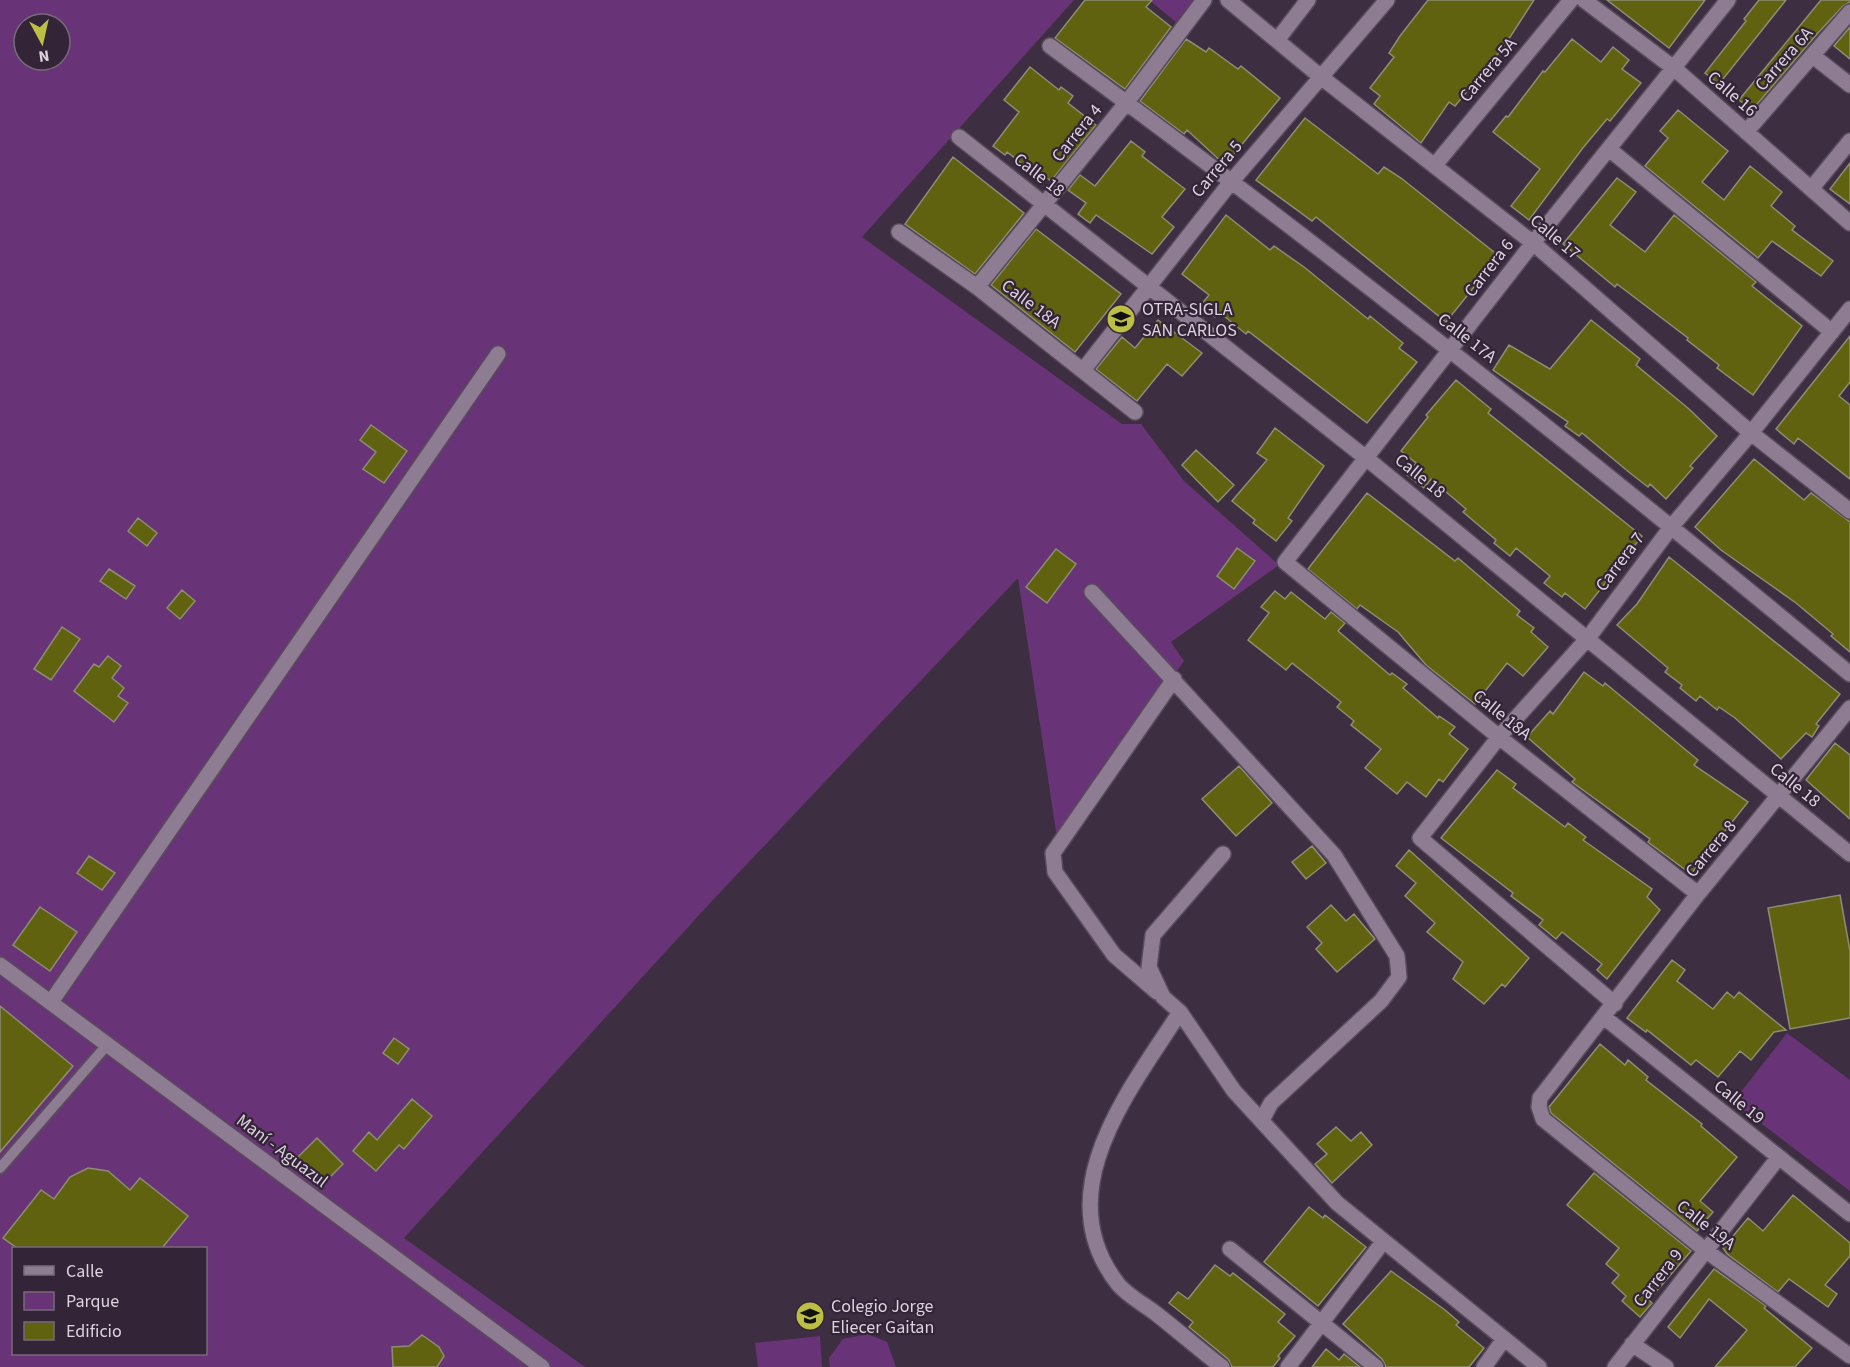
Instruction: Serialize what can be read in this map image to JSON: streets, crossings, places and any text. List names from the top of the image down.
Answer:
{
  "streets": {
    "street": [
      "Carrera 6A",
      "Carrera 5A",
      "Calle 16",
      "Carrera 4",
      "Carrera 5",
      "Calle 18",
      "Calle 17",
      "Carrera 6",
      "Calle 18A",
      "Calle 17A",
      "Carrera 7",
      "Carrera 8",
      "Calle 19",
      "Maní - Aguazul",
      "Calle 19A",
      "Carrera 9"
    ]
  },
  "crossings": [
    ["Carrera 6A", "Calle 16"],
    ["Carrera 5A", "Calle 17"],
    ["Calle 16", "Carrera 6"],
    ["Carrera 4", "Calle 18"],
    ["Carrera 4", "Calle 18A"],
    ["Carrera 4", "Calle 17A"],
    ["Carrera 5", "Calle 18"],
    ["Carrera 5", "Calle 17"],
    ["Carrera 5", "Calle 18A"],
    ["Carrera 5", "Calle 17A"],
    ["Calle 18", "Carrera 6"],
    ["Calle 18", "Carrera 7"],
    ["Calle 18", "Carrera 8"],
    ["Calle 17", "Carrera 6"],
    ["Calle 17", "Carrera 7"],
    ["Carrera 6", "Calle 18A"],
    ["Carrera 6", "Calle 17A"],
    ["Calle 18A", "Carrera 7"],
    ["Calle 18A", "Carrera 8"],
    ["Calle 17A", "Carrera 7"],
    ["Carrera 7", "Carrera 8"],
    ["Carrera 8", "Calle 19"],
    ["Carrera 8", "Calle 19A"],
    ["Calle 19", "Carrera 9"],
    ["Calle 19A", "Carrera 9"]
  ],
  "places": {
    "school or university": ["OTRA-SIGLA SAN CARLOS", "Colegio Jorge Eliecer Gaitan"]
  },
  "legend": ["Calle", "Parque", "Edificio"],
  "north": "bottom"
}
